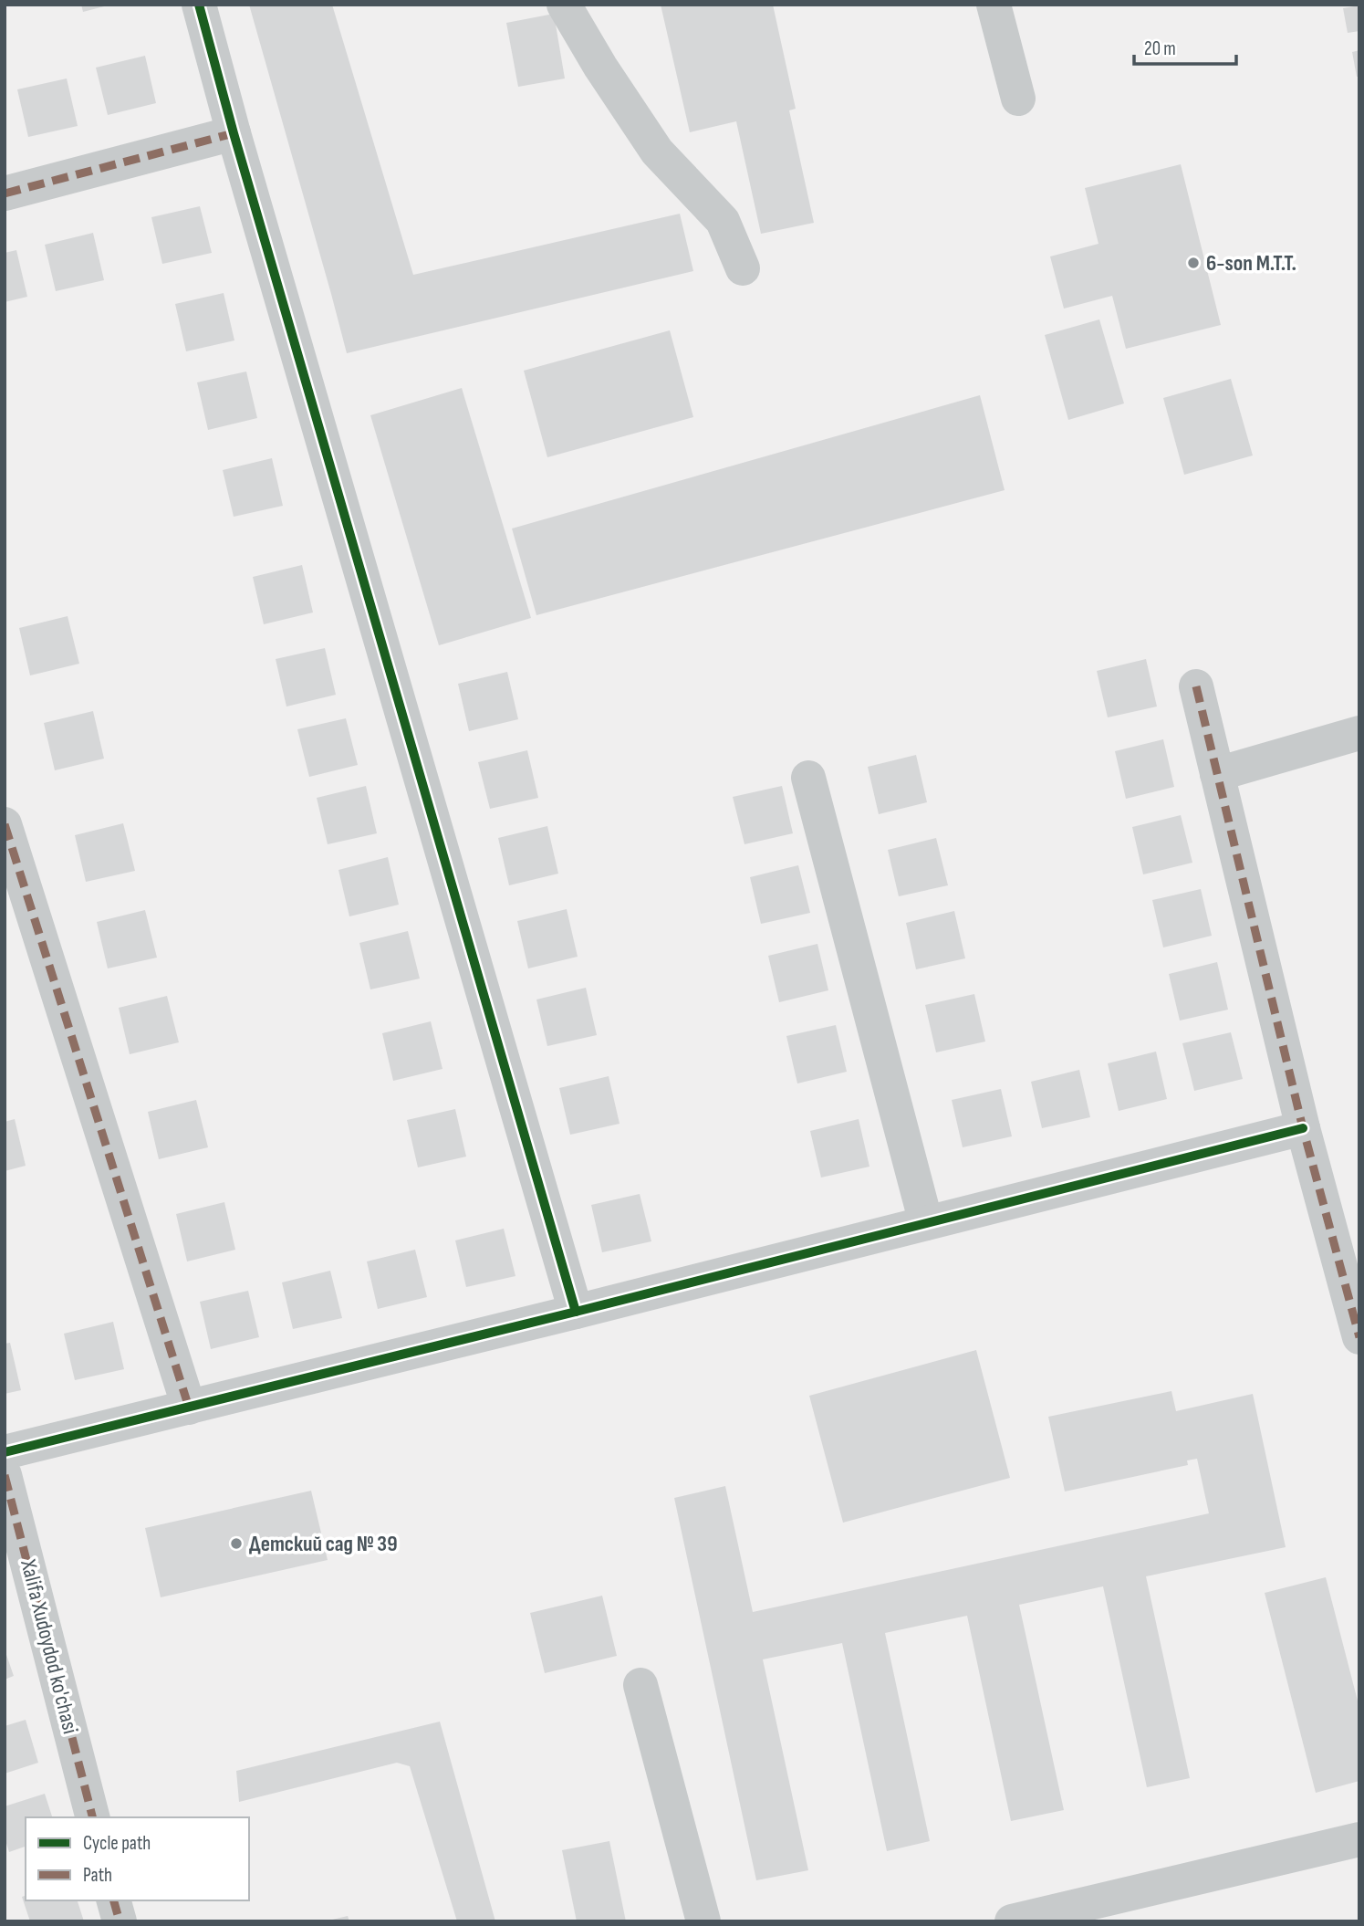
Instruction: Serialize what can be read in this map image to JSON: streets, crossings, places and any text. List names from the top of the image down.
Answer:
{
  "streets": {
    "street": ["Xalifa Xudoydod ko'chasi"]
  },
  "places": ["6-son M.T.T.", "Детский сад № 39"],
  "legend": ["Cycle path", "Path"],
  "scale_bar": "20 m"
}
